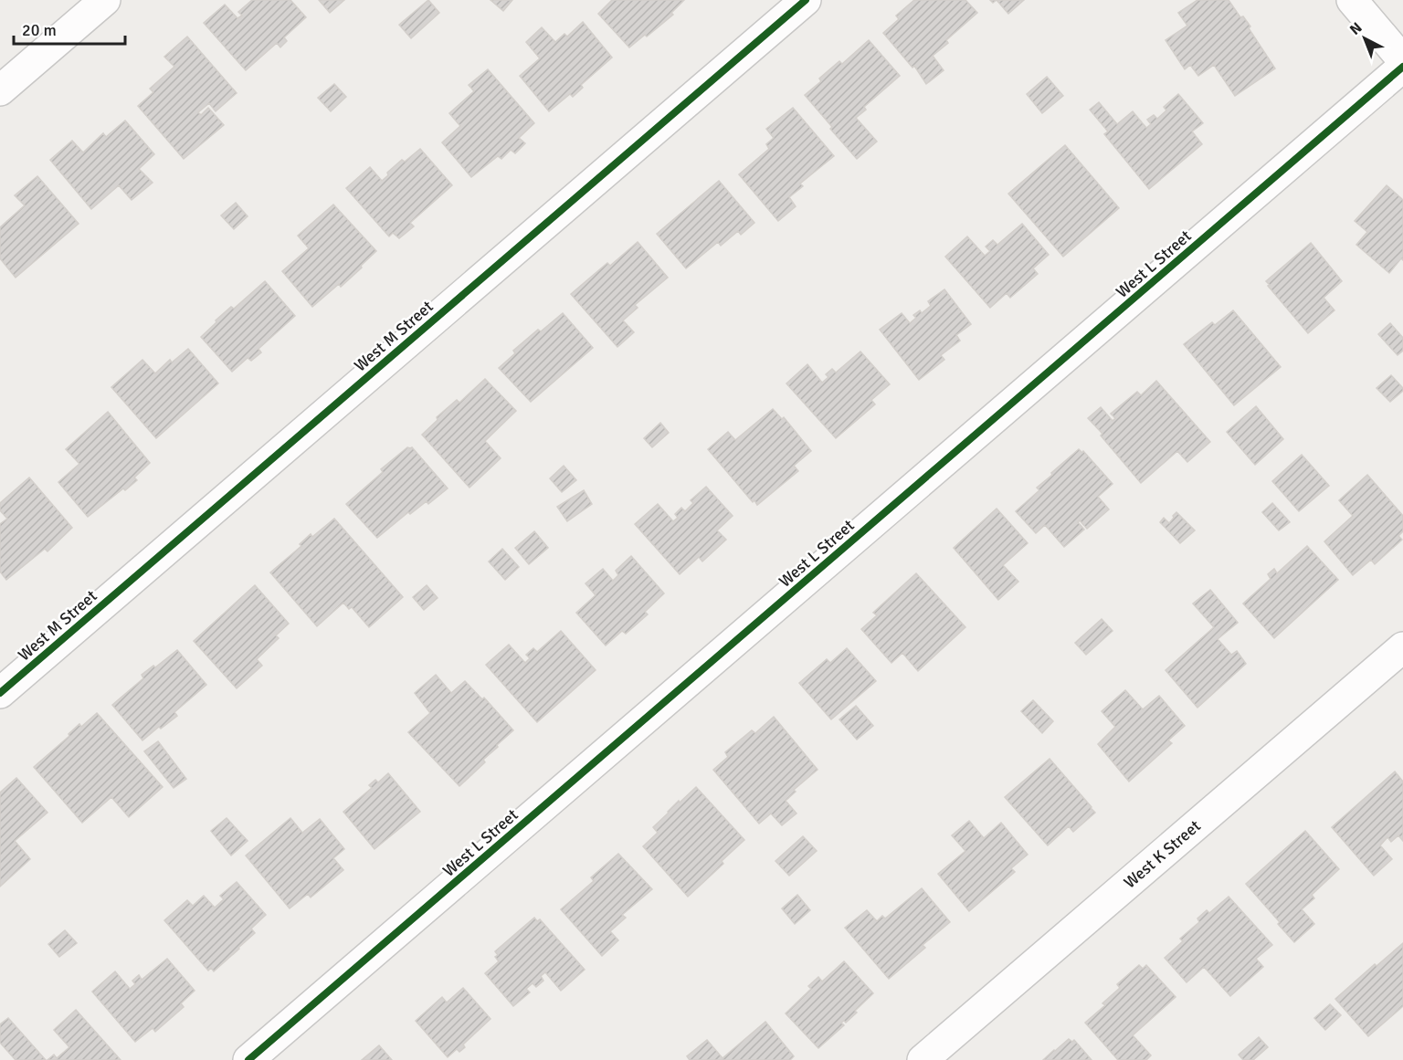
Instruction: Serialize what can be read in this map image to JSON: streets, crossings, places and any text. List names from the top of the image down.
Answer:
{
  "streets": {
    "street": ["West L Street", "West M Street", "West K Street"]
  },
  "scale_bar": "20 m",
  "north": "top left"
}
